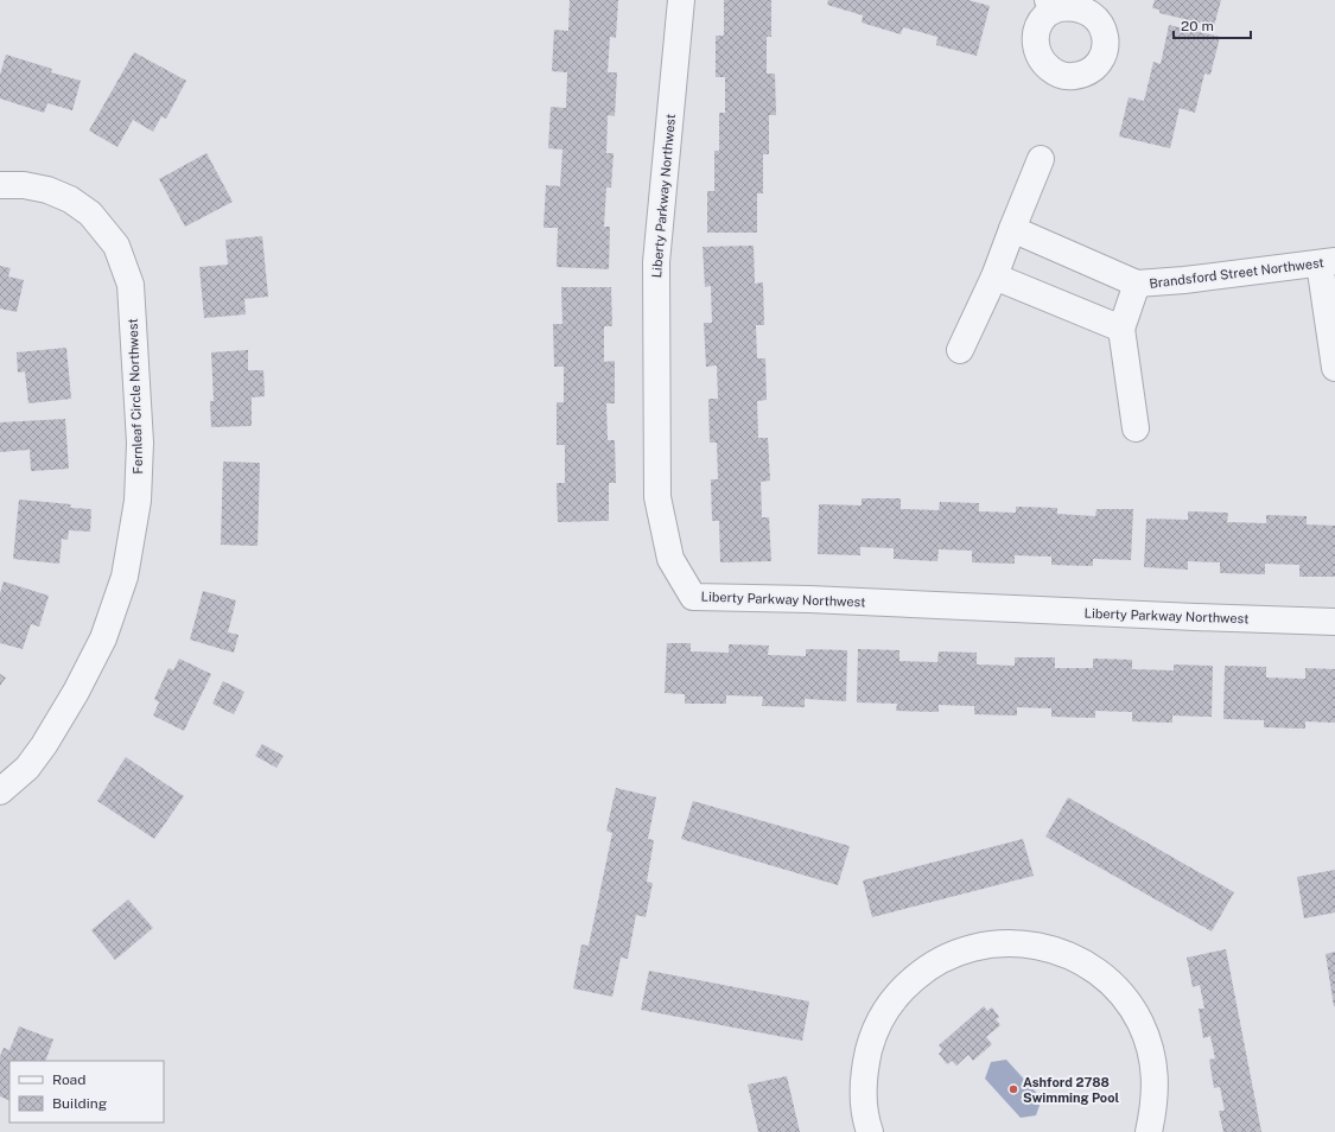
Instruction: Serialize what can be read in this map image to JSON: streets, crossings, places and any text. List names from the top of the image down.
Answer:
{
  "streets": {
    "street": ["Liberty Parkway Northwest", "Brandsford Street Northwest", "Fernleaf Circle Northwest"]
  },
  "places": ["Ashford 2788 Swimming Pool"],
  "legend": ["Road", "Building"],
  "scale_bar": "20 m"
}
